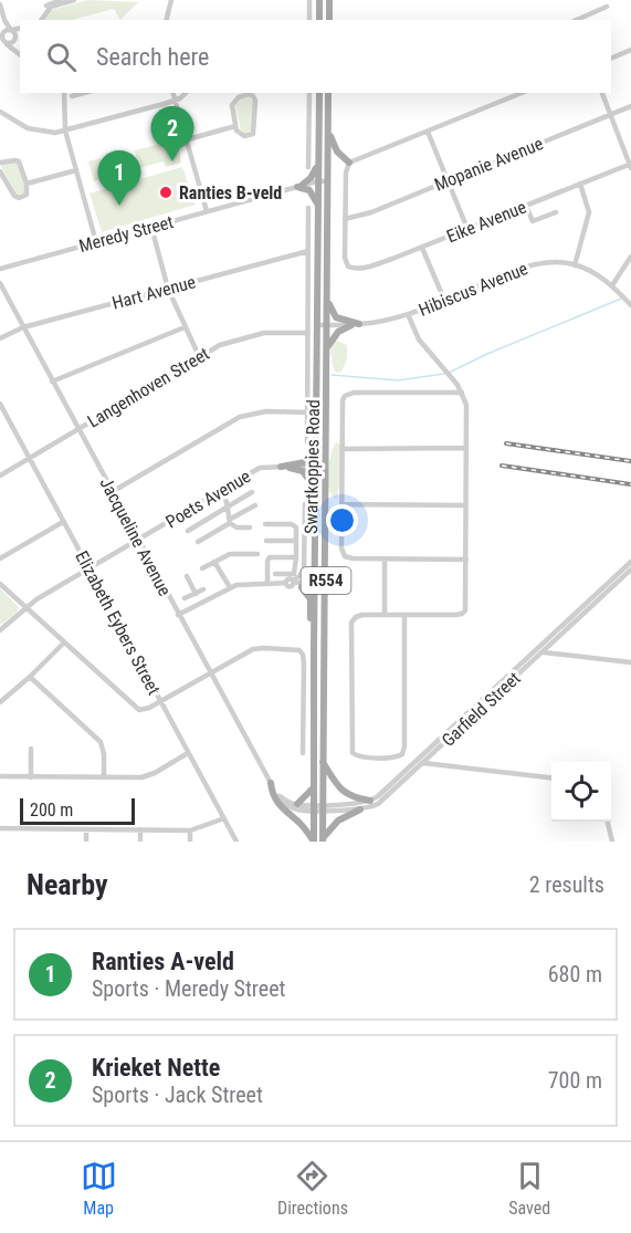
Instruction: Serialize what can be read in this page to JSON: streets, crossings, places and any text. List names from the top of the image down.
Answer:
{
  "streets": {
    "main road": ["Swartkoppies Road", "R554"],
    "street": [
      "Mopanie Avenue",
      "Eike Avenue",
      "Meredy Street",
      "Hibiscus Avenue",
      "Hart Avenue",
      "Langenhoven Street",
      "Poets Avenue",
      "Jacqueline Avenue",
      "Elizabeth Eybers Street",
      "Garfield Street"
    ]
  },
  "crossings": [
    ["Mopanie Avenue", "Eike Avenue"],
    ["Meredy Street", "Swartkoppies Road"],
    ["Hibiscus Avenue", "Swartkoppies Road"],
    ["Hart Avenue", "Jacqueline Avenue"],
    ["Langenhoven Street", "Jacqueline Avenue"],
    ["Langenhoven Street", "Elizabeth Eybers Street"],
    ["Swartkoppies Road", "Poets Avenue"],
    ["Swartkoppies Road", "Jacqueline Avenue"],
    ["Swartkoppies Road", "Garfield Street"],
    ["Poets Avenue", "Jacqueline Avenue"],
    ["Poets Avenue", "Elizabeth Eybers Street"],
    ["Jacqueline Avenue", "Garfield Street"]
  ],
  "places": ["Ranties B-veld"],
  "scale_bar": "200 m",
  "page": {
    "search": "Search here",
    "pins": ["2", "1"],
    "scale": "200 m",
    "heading": ["Nearby", "2 results"],
    "list": [
      {
        "mark": "1",
        "name": "Ranties A-veld",
        "note": "Sports · Meredy Street",
        "value": "680 m"
      },
      {
        "mark": "2",
        "name": "Krieket Nette",
        "note": "Sports · Jack Street",
        "value": "700 m"
      }
    ],
    "nav": ["Map", "Directions", "Saved"]
  }
}
